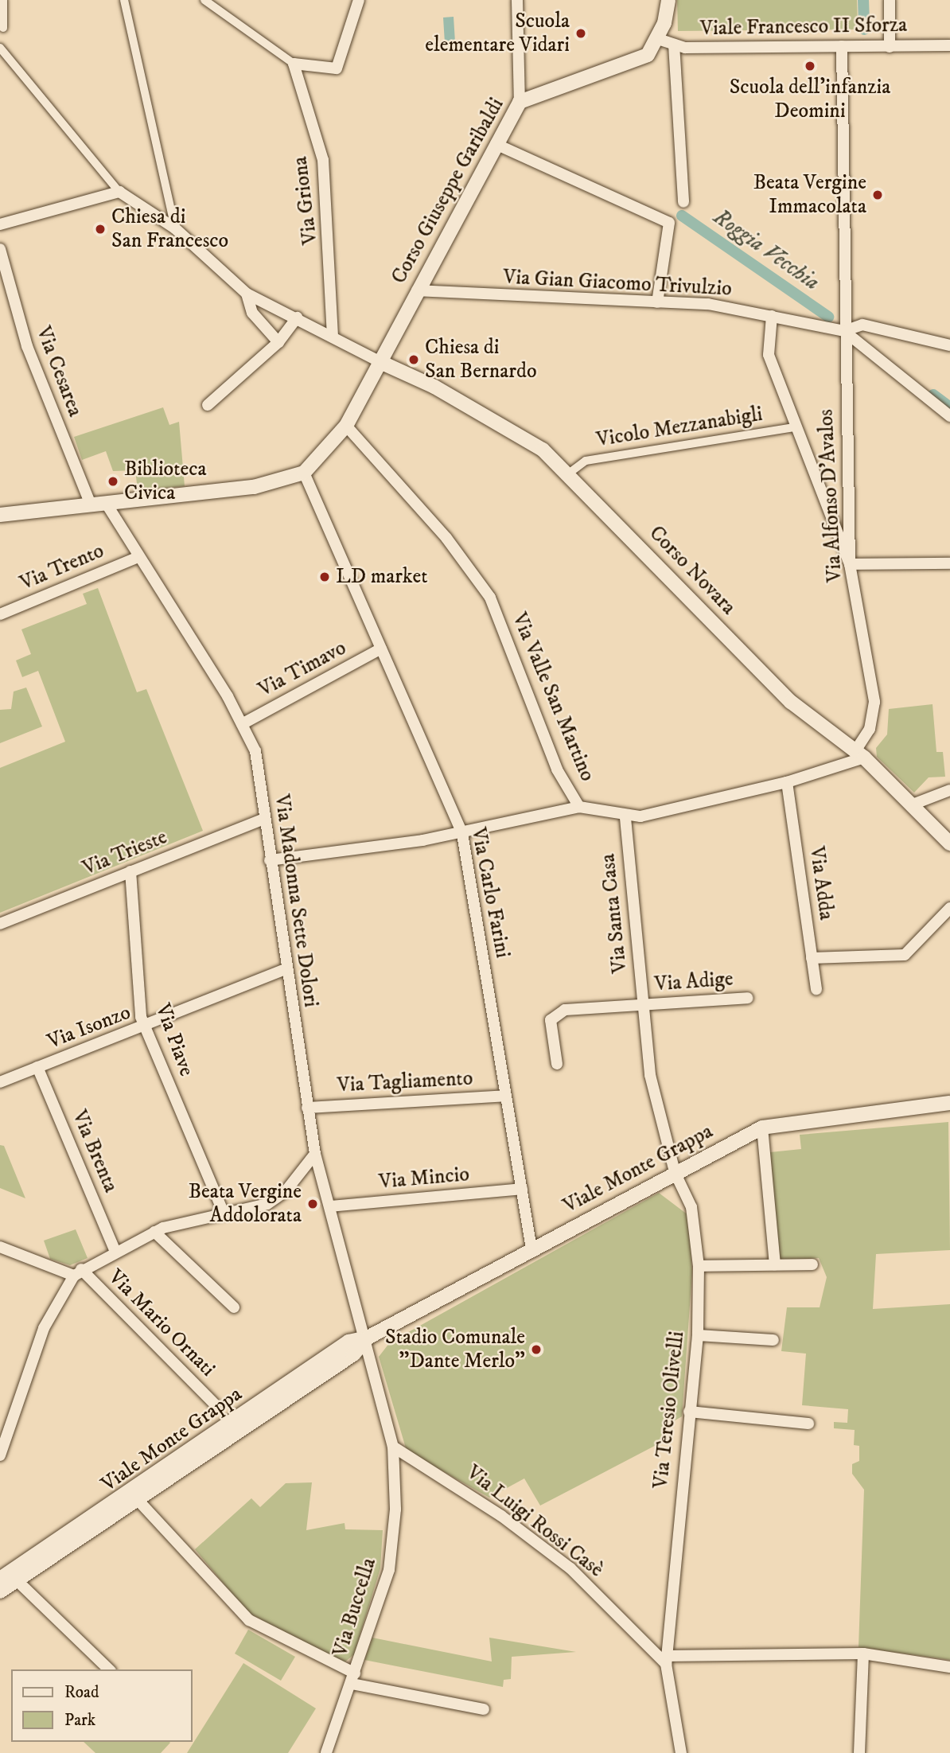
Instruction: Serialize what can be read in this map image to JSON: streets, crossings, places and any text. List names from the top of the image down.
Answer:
{
  "streets": {
    "street": [
      "Viale Francesco II Sforza",
      "Corso Giuseppe Garibaldi",
      "Via Griona",
      "Via Gian Giacomo Trivulzio",
      "Via Cesarea",
      "Vicolo Mezzanabigli",
      "Via Alfonso D'Avalos",
      "Via Trento",
      "Corso Novara",
      "Via Timavo",
      "Via Valle San Martino",
      "Via Trieste",
      "Via Adda",
      "Via Carlo Farini",
      "Via Madonna Sette Dolori",
      "Via Santa Casa",
      "Via Adige",
      "Via Isonzo",
      "Via Piave",
      "Via Tagliamento",
      "Via Brenta",
      "Viale Monte Grappa",
      "Via Mincio",
      "Via Mario Ornati",
      "Via Teresio Olivelli",
      "Via Luigi Rossi Casè",
      "Via Buccella"
    ]
  },
  "crossings": [
    ["Viale Francesco II Sforza", "Corso Giuseppe Garibaldi"],
    ["Viale Francesco II Sforza", "Via Alfonso D'Avalos"],
    ["Corso Giuseppe Garibaldi", "Via Gian Giacomo Trivulzio"],
    ["Corso Giuseppe Garibaldi", "Corso Novara"],
    ["Corso Giuseppe Garibaldi", "Via Valle San Martino"],
    ["Corso Giuseppe Garibaldi", "Via Carlo Farini"],
    ["Via Gian Giacomo Trivulzio", "Via Alfonso D'Avalos"],
    ["Vicolo Mezzanabigli", "Corso Novara"],
    ["Via Alfonso D'Avalos", "Corso Novara"],
    ["Via Trento", "Via Madonna Sette Dolori"],
    ["Via Timavo", "Via Carlo Farini"],
    ["Via Timavo", "Via Madonna Sette Dolori"],
    ["Via Valle San Martino", "Via Santa Casa"],
    ["Via Trieste", "Via Madonna Sette Dolori"],
    ["Via Trieste", "Via Piave"],
    ["Via Carlo Farini", "Via Tagliamento"],
    ["Via Carlo Farini", "Viale Monte Grappa"],
    ["Via Carlo Farini", "Via Mincio"],
    ["Via Madonna Sette Dolori", "Via Isonzo"],
    ["Via Madonna Sette Dolori", "Via Tagliamento"],
    ["Via Madonna Sette Dolori", "Viale Monte Grappa"],
    ["Via Madonna Sette Dolori", "Via Mincio"],
    ["Via Madonna Sette Dolori", "Via Buccella"],
    ["Via Santa Casa", "Via Adige"],
    ["Via Santa Casa", "Viale Monte Grappa"],
    ["Via Santa Casa", "Via Teresio Olivelli"],
    ["Via Isonzo", "Via Piave"],
    ["Via Isonzo", "Via Brenta"],
    ["Viale Monte Grappa", "Via Teresio Olivelli"],
    ["Viale Monte Grappa", "Via Buccella"],
    ["Via Teresio Olivelli", "Via Luigi Rossi Casè"],
    ["Via Luigi Rossi Casè", "Via Buccella"]
  ],
  "water": ["Roggia Vecchia"],
  "places": [
    "Scuola elementare Vidari",
    "Scuola dell'infanzia Deomini",
    "Beata Vergine Immacolata",
    "Chiesa di San Francesco",
    "Chiesa di San Bernardo",
    "Biblioteca Civica",
    "LD market",
    "Beata Vergine Addolorata",
    "Stadio Comunale \"Dante Merlo\""
  ],
  "legend": ["Road", "Park"]
}
